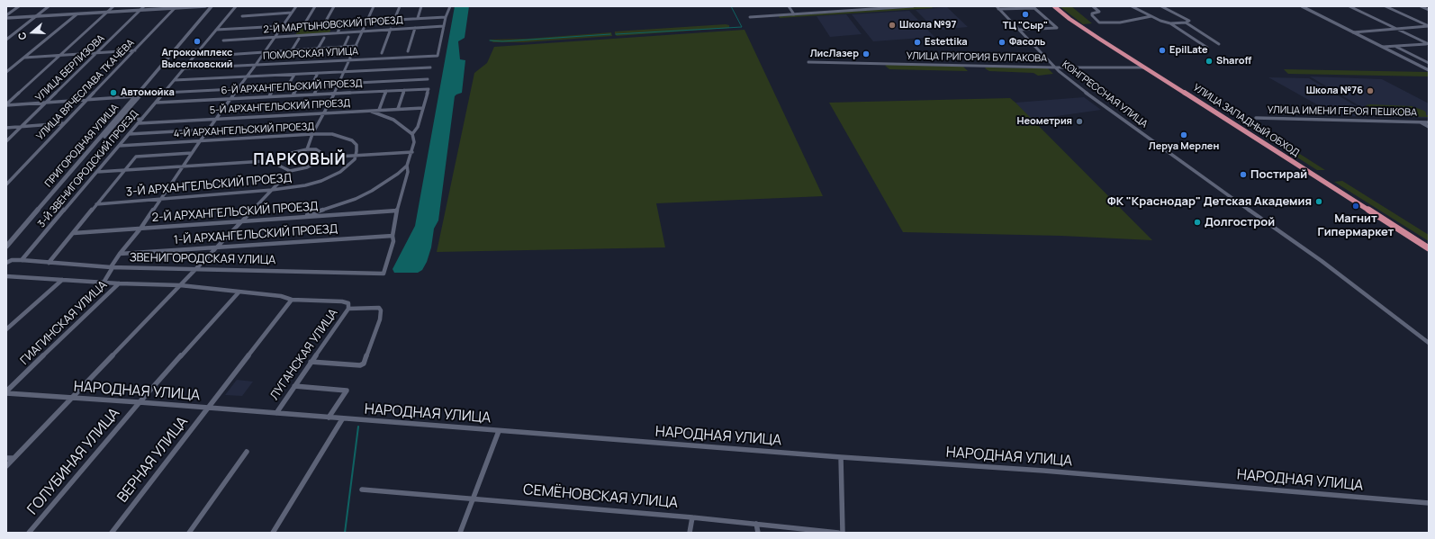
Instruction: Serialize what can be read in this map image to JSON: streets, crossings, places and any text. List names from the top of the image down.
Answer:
{
  "streets": {
    "highway": ["УЛИЦА ЗАПАДНЫЙ ОБХОД"],
    "street": [
      "2-Й МАРТЫНОВСКИЙ ПРОЕЗД",
      "ПОМОРСКАЯ УЛИЦА",
      "УЛИЦА ГРИГОРИЯ БУЛГАКОВА",
      "УЛИЦА БЕРЛИЗОВА",
      "6-Й АРХАНГЕЛЬСКИЙ ПРОЕЗД",
      "УЛИЦА ВЯЧЕСЛАВА ТКАЧЁВА",
      "КОНГРЕССНАЯ УЛИЦА",
      "5-Й АРХАНГЕЛЬСКИЙ ПРОЕЗД",
      "УЛИЦА ИМЕНИ ГЕРОЯ ПЕШКОВА",
      "4-Й АРХАНГЕЛЬСКИЙ ПРОЕЗД",
      "ПРИГОРОДНАЯ УЛИЦА",
      "3-Й ЗВЕНИГОРОДСКИЙ ПРОЕЗД",
      "3-Й АРХАНГЕЛЬСКИЙ ПРОЕЗД",
      "2-Й АРХАНГЕЛЬСКИЙ ПРОЕЗД",
      "1-Й АРХАНГЕЛЬСКИЙ ПРОЕЗД",
      "ЗВЕНИГОРОДСКАЯ УЛИЦА",
      "ГИАГИНСКАЯ УЛИЦА",
      "ЛУГАНСКАЯ УЛИЦА",
      "НАРОДНАЯ УЛИЦА",
      "ВЕРНАЯ УЛИЦА",
      "ГОЛУБИНАЯ УЛИЦА",
      "СЕМЁНОВСКАЯ УЛИЦА"
    ]
  },
  "crossings": [
    ["2-Й МАРТЫНОВСКИЙ ПРОЕЗД", "ПОМОРСКАЯ УЛИЦА"],
    ["ПОМОРСКАЯ УЛИЦА", "3-Й ЗВЕНИГОРОДСКИЙ ПРОЕЗД"],
    ["УЛИЦА ГРИГОРИЯ БУЛГАКОВА", "КОНГРЕССНАЯ УЛИЦА"],
    ["УЛИЦА ГРИГОРИЯ БУЛГАКОВА", "УЛИЦА ЗАПАДНЫЙ ОБХОД"],
    ["6-Й АРХАНГЕЛЬСКИЙ ПРОЕЗД", "5-Й АРХАНГЕЛЬСКИЙ ПРОЕЗД"],
    ["6-Й АРХАНГЕЛЬСКИЙ ПРОЕЗД", "3-Й ЗВЕНИГОРОДСКИЙ ПРОЕЗД"],
    ["5-Й АРХАНГЕЛЬСКИЙ ПРОЕЗД", "3-Й ЗВЕНИГОРОДСКИЙ ПРОЕЗД"],
    ["4-Й АРХАНГЕЛЬСКИЙ ПРОЕЗД", "3-Й ЗВЕНИГОРОДСКИЙ ПРОЕЗД"],
    ["4-Й АРХАНГЕЛЬСКИЙ ПРОЕЗД", "3-Й АРХАНГЕЛЬСКИЙ ПРОЕЗД"],
    ["3-Й ЗВЕНИГОРОДСКИЙ ПРОЕЗД", "ЗВЕНИГОРОДСКАЯ УЛИЦА"],
    ["1-Й АРХАНГЕЛЬСКИЙ ПРОЕЗД", "ЗВЕНИГОРОДСКАЯ УЛИЦА"],
    ["ГИАГИНСКАЯ УЛИЦА", "НАРОДНАЯ УЛИЦА"],
    ["ЛУГАНСКАЯ УЛИЦА", "НАРОДНАЯ УЛИЦА"],
    ["НАРОДНАЯ УЛИЦА", "ВЕРНАЯ УЛИЦА"],
    ["НАРОДНАЯ УЛИЦА", "ГОЛУБИНАЯ УЛИЦА"]
  ],
  "districts": ["ПАРКОВЫЙ"],
  "places": [
    "ТЦ \"Сыр\"",
    "Школа №97",
    "Агрокомплекс Выселковский",
    "Estettika",
    "Фасоль",
    "EpilLate",
    "ЛисЛазер",
    "Sharoff",
    "Школа №76",
    "Автомойка",
    "Неометрия",
    "Леруа Мерлен",
    "Постирай",
    "ФК \"Краснодар\" Детская Академия",
    "Магнит Гипермаркет",
    "Долгострой"
  ],
  "north": "left"
}
